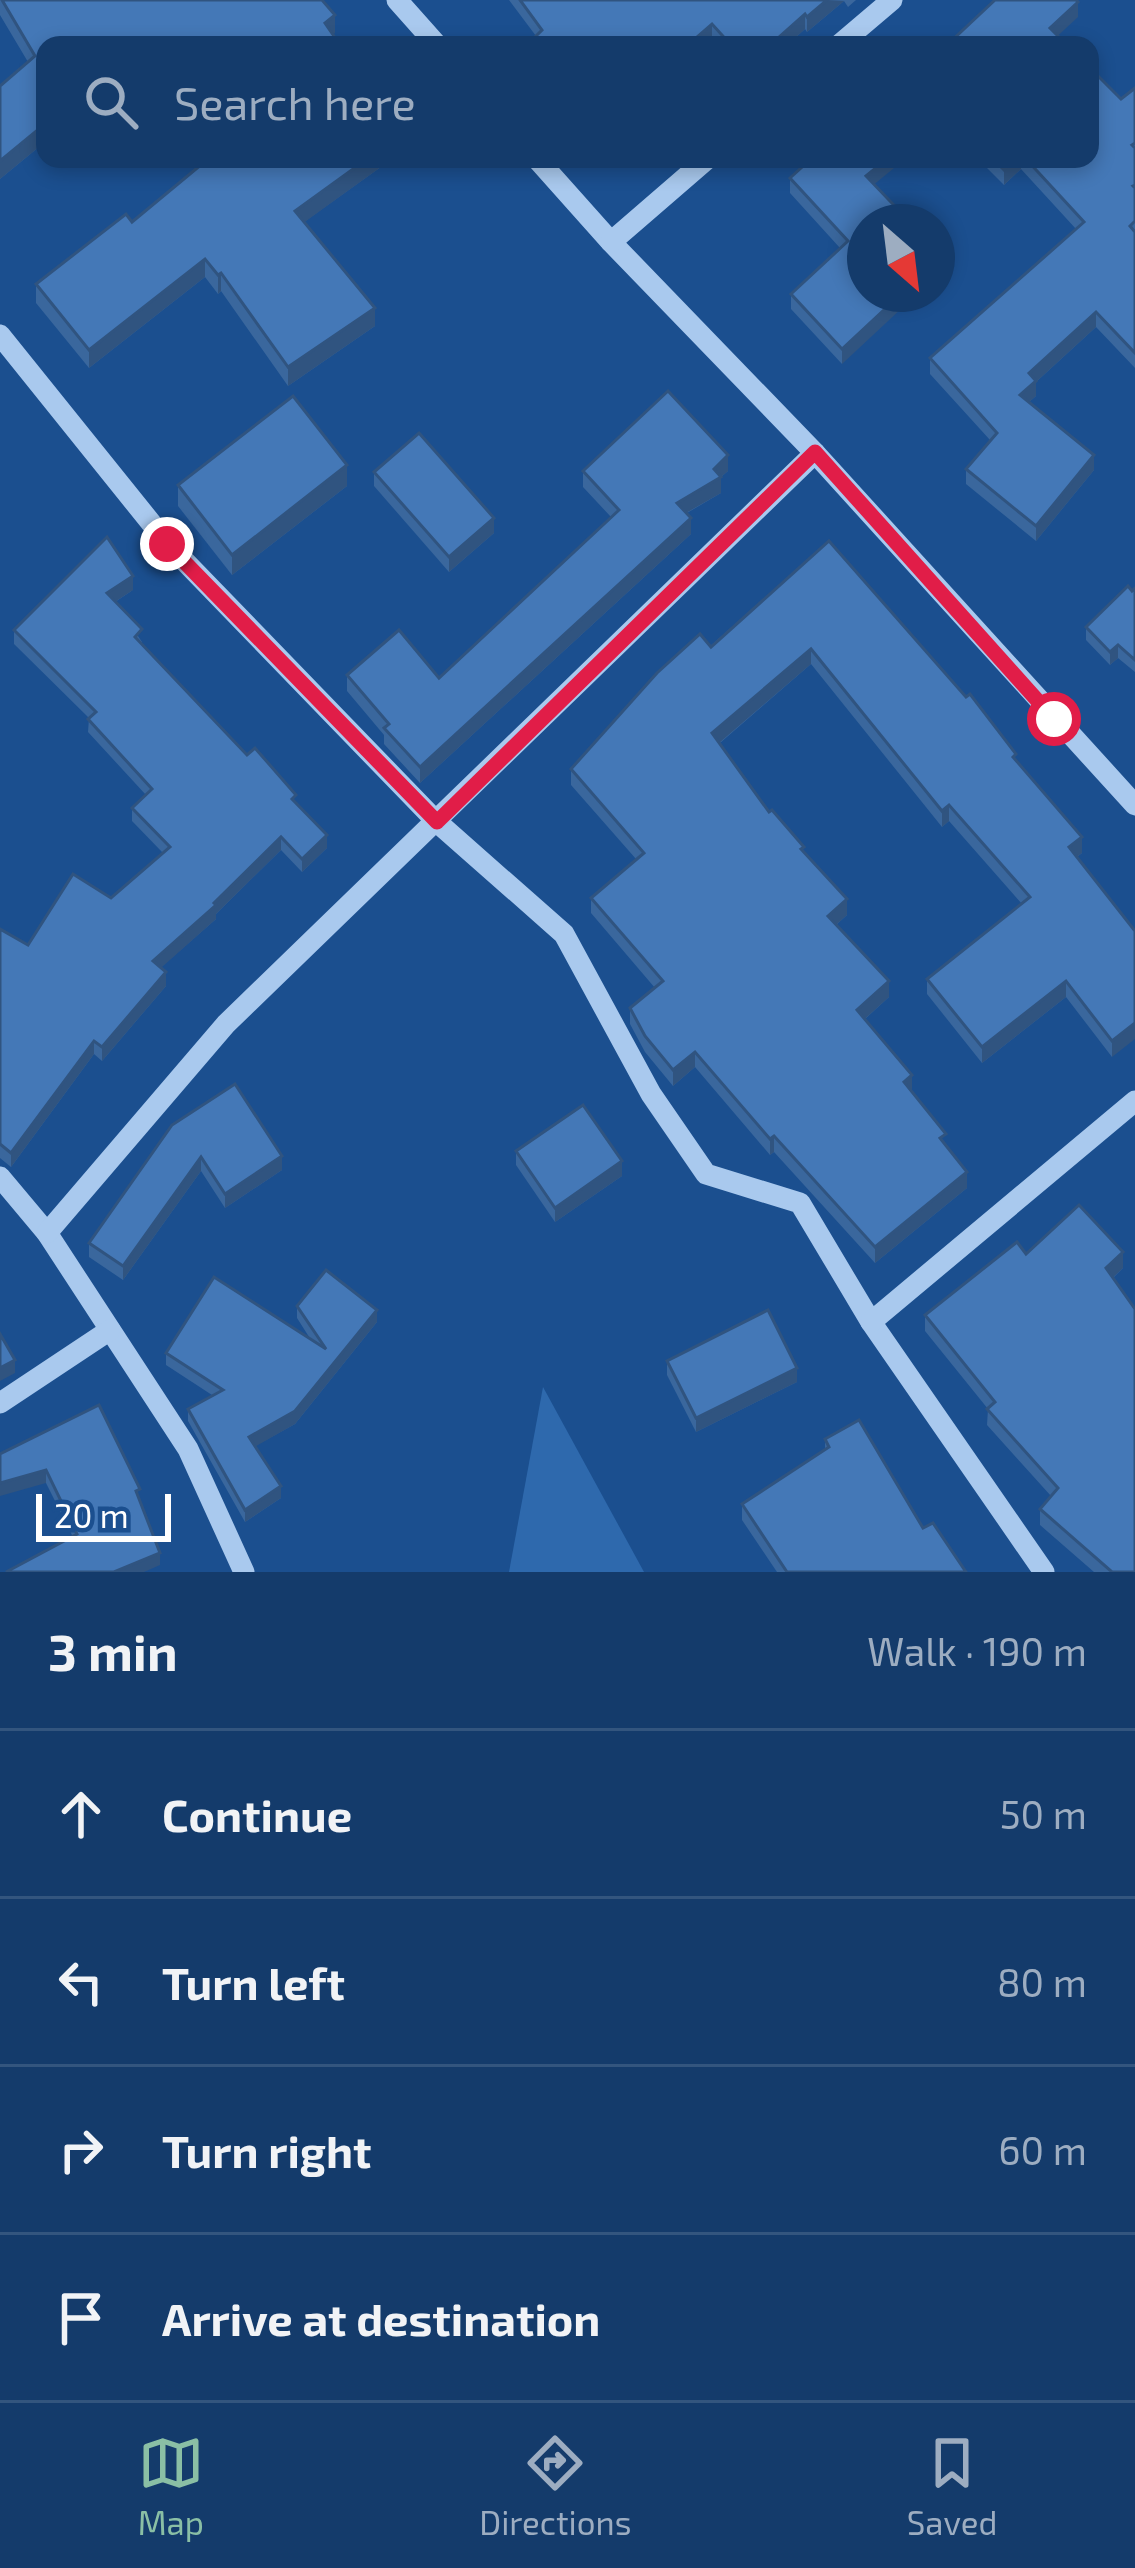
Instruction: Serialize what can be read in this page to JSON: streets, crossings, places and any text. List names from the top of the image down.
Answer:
{
  "scale_bar": "20 m",
  "north": "bottom right",
  "page": {
    "search": "Search here",
    "scale": "20 m",
    "heading": ["3 min", "Walk · 190 m"],
    "list": [
      ["Continue", "50 m"],
      ["Turn left", "80 m"],
      ["Turn right", "60 m"],
      "Arrive at destination"
    ],
    "nav": ["Map", "Directions", "Saved"]
  }
}
